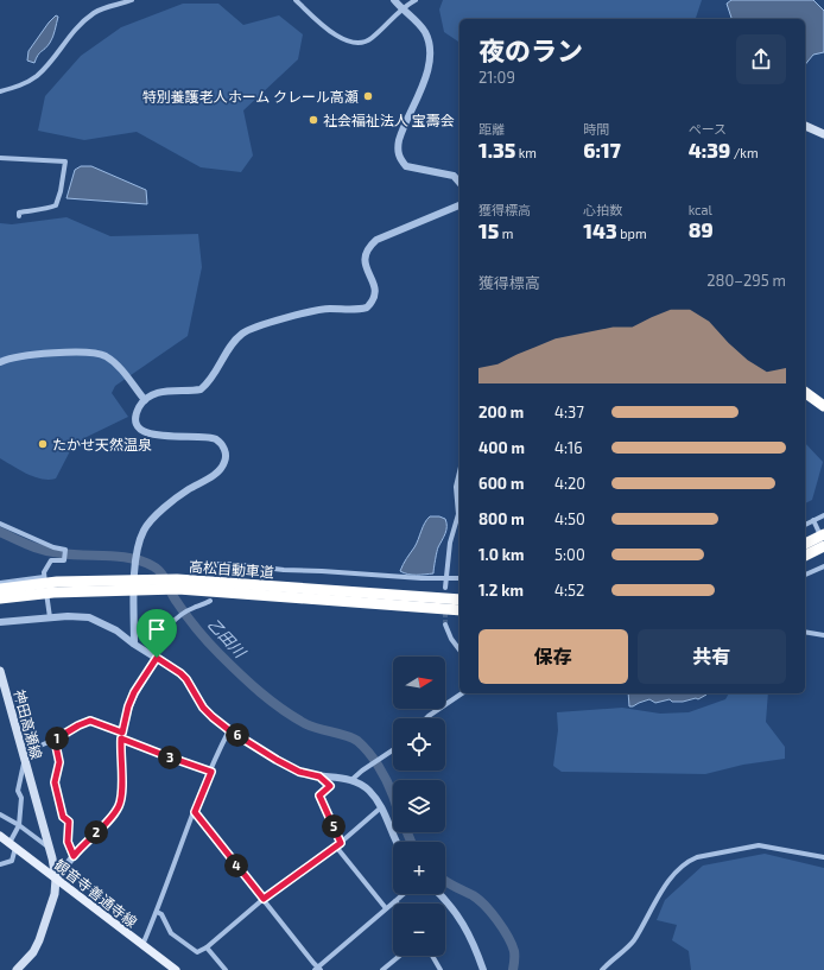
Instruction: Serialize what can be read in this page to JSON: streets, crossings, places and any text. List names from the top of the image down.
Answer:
{
  "streets": {
    "highway": ["高松自動車道"],
    "main road": ["神田高瀬線", "観音寺善通寺線"]
  },
  "crossings": [
    ["神田高瀬線", "観音寺善通寺線"]
  ],
  "water": ["乙田川"],
  "places": ["特別養護老人ホーム クレール高瀬", "社会福祉法人 宝壽会", "たかせ天然温泉"],
  "north": "right",
  "page": {
    "heading": ["夜のラン", "21:09"],
    "stats": [
      ["距離", "1.35 km"],
      ["時間", "6:17"],
      ["ペース", "4:39 /km"],
      ["獲得標高", "15 m"],
      ["心拍数", "143 bpm"],
      ["kcal", "89"]
    ],
    "chart": ["獲得標高", "280–295 m"],
    "list": [
      {
        "name": "200 m",
        "note": "4:37"
      },
      {
        "name": "400 m",
        "note": "4:16"
      },
      {
        "name": "600 m",
        "note": "4:20"
      },
      {
        "name": "800 m",
        "note": "4:50"
      },
      {
        "name": "1.0 km",
        "note": "5:00"
      },
      {
        "name": "1.2 km",
        "note": "4:52"
      }
    ],
    "buttons": ["保存", "共有"],
    "map_buttons": ["+", "−"],
    "pins": [
      "6",
      "1",
      "3",
      "5",
      "2",
      "4"
    ]
  }
}
